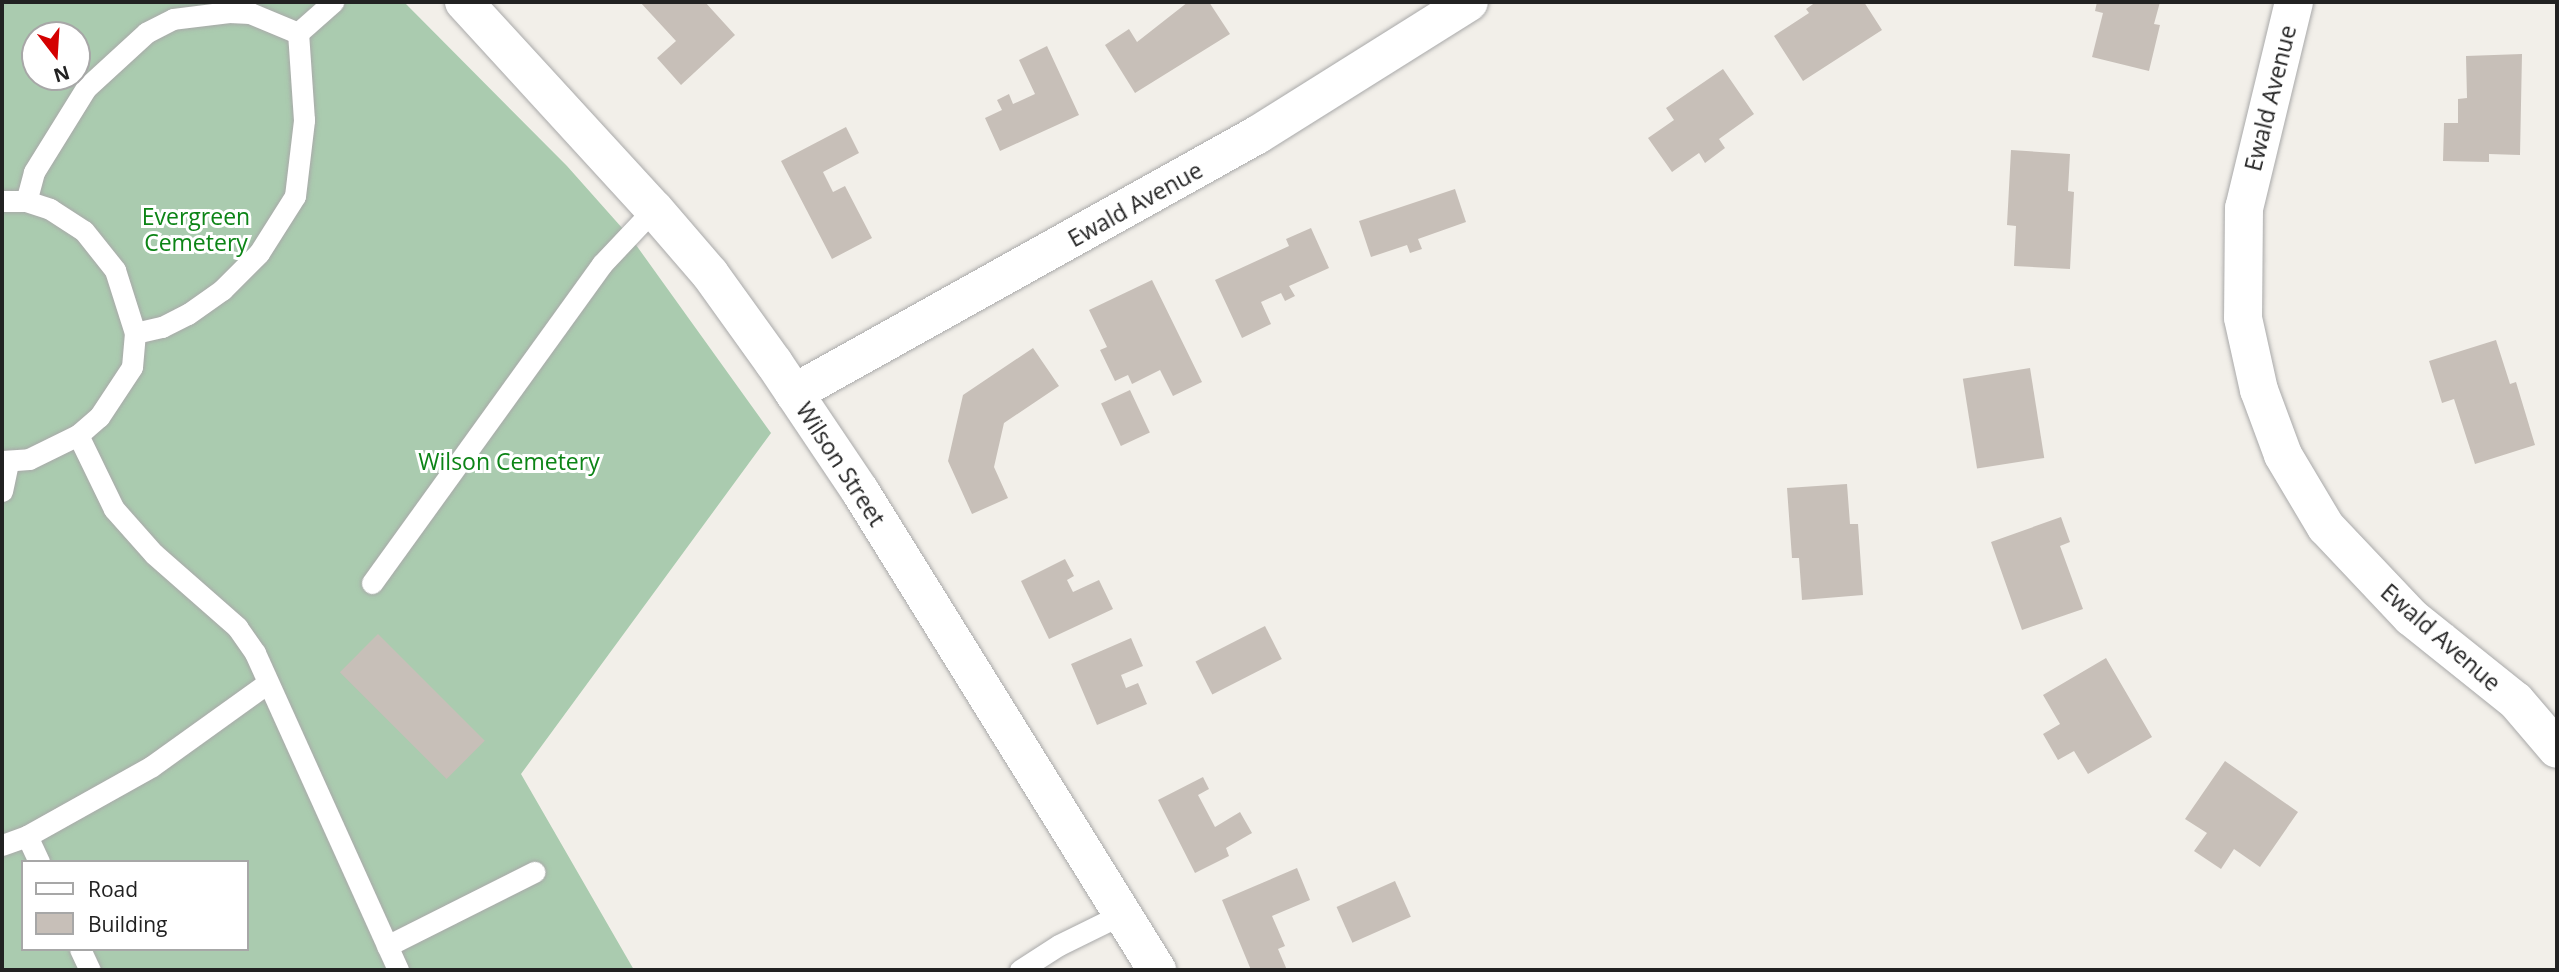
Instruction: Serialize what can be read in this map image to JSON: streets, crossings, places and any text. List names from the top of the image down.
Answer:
{
  "streets": {
    "street": ["Ewald Avenue", "Wilson Street"]
  },
  "crossings": [
    ["Ewald Avenue", "Wilson Street"]
  ],
  "parks": ["Evergreen Cemetery", "Wilson Cemetery"],
  "legend": ["Road", "Building"],
  "north": "bottom"
}
